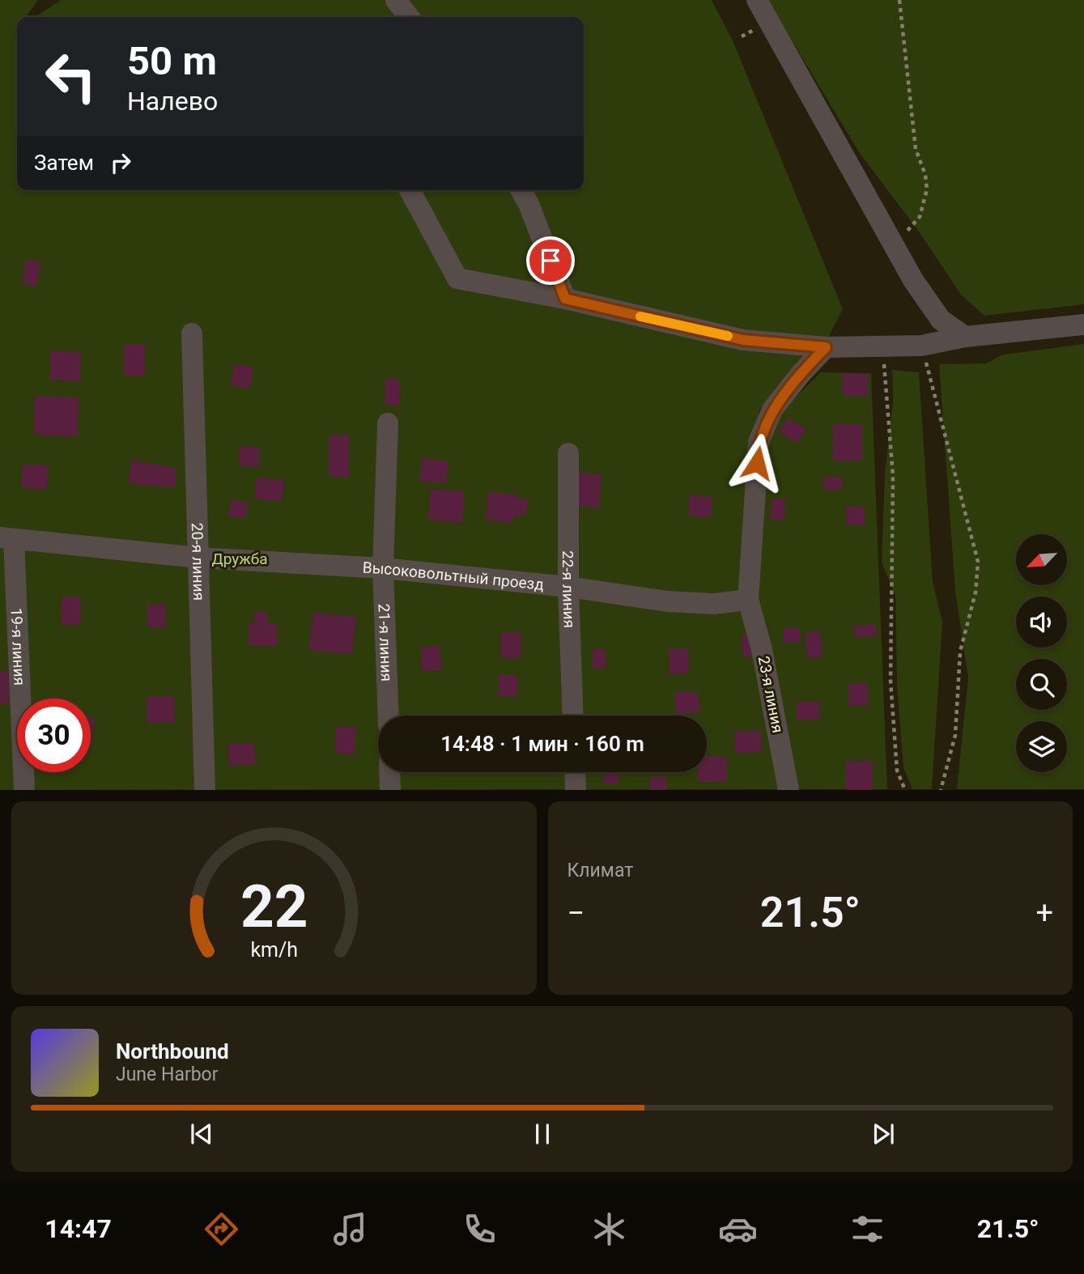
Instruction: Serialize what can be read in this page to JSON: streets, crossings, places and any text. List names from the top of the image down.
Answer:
{
  "streets": {
    "street": [
      "20-я линия",
      "Высоковольтный проезд",
      "22-я линия",
      "21-я линия",
      "19-я линия",
      "23-я линия"
    ]
  },
  "crossings": [
    ["20-я линия", "Высоковольтный проезд"],
    ["Высоковольтный проезд", "22-я линия"],
    ["Высоковольтный проезд", "21-я линия"],
    ["Высоковольтный проезд", "19-я линия"],
    ["Высоковольтный проезд", "23-я линия"]
  ],
  "parks": ["Дружба"],
  "north": "bottom left",
  "page": {
    "turn": ["50 m", "Налево"],
    "then": "Затем",
    "limit": "30",
    "trip": "14:48 · 1 мин · 160 m",
    "tile": "Климат",
    "heat": ["−", "21.5°", "+"],
    "song": ["Northbound", "June Harbor"],
    "tabs": ["14:47", "21.5°"],
    "gauge": ["22", "km/h"]
  }
}
